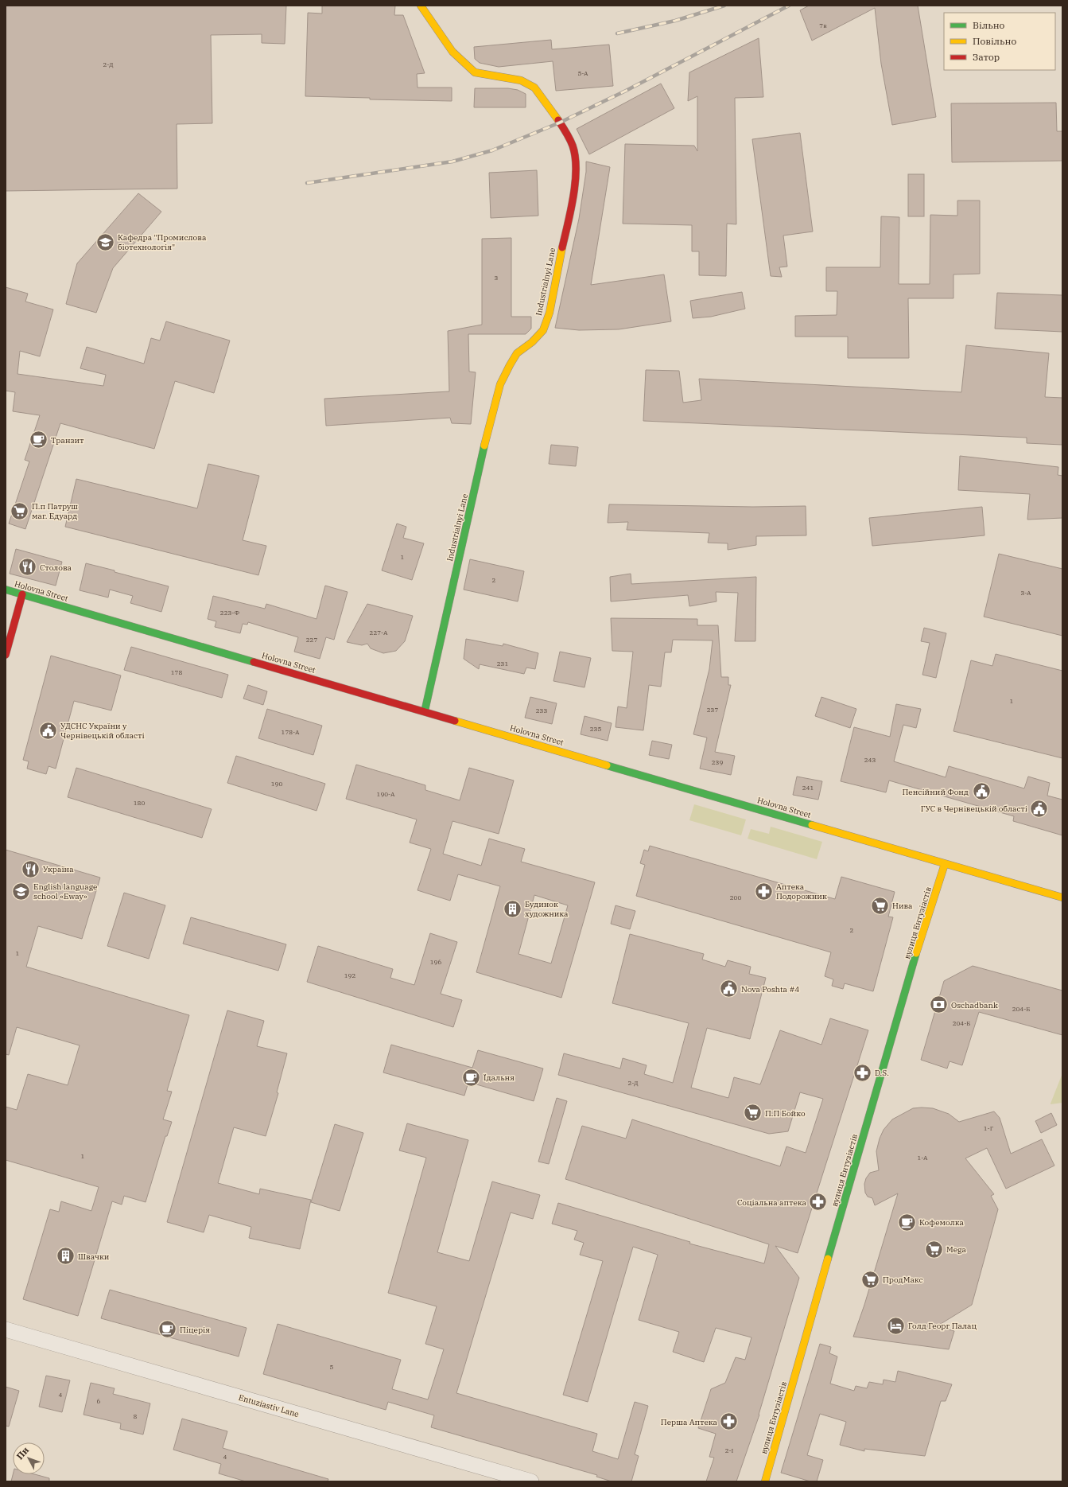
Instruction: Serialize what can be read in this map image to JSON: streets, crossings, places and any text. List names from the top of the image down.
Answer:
{
  "streets": {
    "street": [
      "Industrialnyi Lane",
      "Holovna Street",
      "вулиця Ентузіастів",
      "Entuziastiv Lane"
    ]
  },
  "crossings": [
    ["Industrialnyi Lane", "Holovna Street"],
    ["Holovna Street", "вулиця Ентузіастів"]
  ],
  "places": {
    "school or university": ["Кафедра \"Промислова біотехнологія\"", "English language school «Eway»"],
    "cafe": [
      "Транзит",
      "Їдальня",
      "Кофемолка",
      "Піцерія"
    ],
    "supermarket": [
      "П.п Патруш маг. Едуард",
      "Нива",
      "П.П Бойко",
      "Mega",
      "ПродМакс"
    ],
    "restaurant": ["Столова", "Україна"],
    "public building": [
      "УДСНС України у Чернівецькій області",
      "Пенсійний Фонд",
      "ГУС в Чернівецькій області",
      "Nova Poshta #4"
    ],
    "pharmacy": [
      "Аптека Подорожник",
      "D.S.",
      "Соціальна аптека",
      "Перша Аптека"
    ],
    "building": ["Будинок художника", "Швачки"],
    "bank": ["Oschadbank"],
    "hotel": ["Голд Георг Палац"]
  },
  "house_numbers": [
    "7в",
    "2-Д",
    "5-А",
    "3",
    "1",
    "2",
    "3-А",
    "223-Ф",
    "227-А",
    "227",
    "231",
    "178",
    "1",
    "237",
    "233",
    "235",
    "178-А",
    "243",
    "239",
    "190",
    "241",
    "190-А",
    "180",
    "200",
    "2",
    "1",
    "196",
    "192",
    "204-Б",
    "204-Б",
    "2-Д",
    "1-Г",
    "1",
    "1-А",
    "5",
    "4",
    "6",
    "8",
    "2-І",
    "4"
  ],
  "legend": ["Вільно", "Повільно", "Затор"],
  "north": "top left"
}
